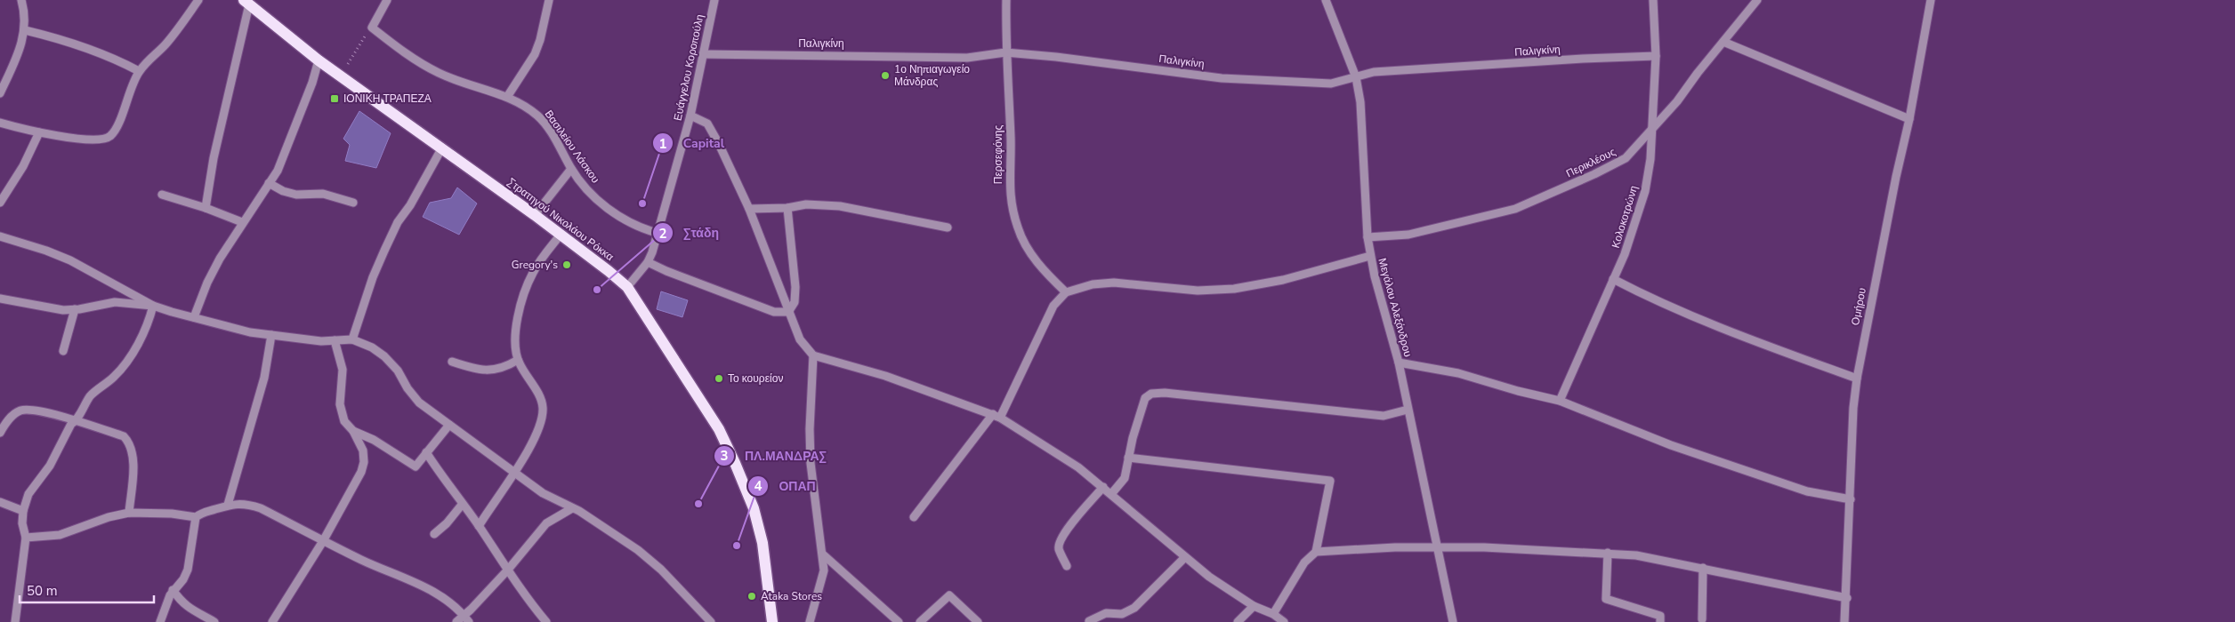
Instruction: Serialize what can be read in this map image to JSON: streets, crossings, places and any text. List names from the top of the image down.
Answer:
{
  "streets": {
    "main road": ["Στρατηγού Νικολάου Ρόκκα"],
    "street": [
      "Παλιγκίνη",
      "Ευάγγελου Κοροπούλη",
      "Βασιλείου Λάσκου",
      "Περσεφόνης",
      "Περικλέους",
      "Κολοκοτρώνη",
      "Ομήρου",
      "Μεγάλου Αλεξάνδρου"
    ]
  },
  "crossings": [
    ["Παλιγκίνη", "Ευάγγελου Κοροπούλη"],
    ["Παλιγκίνη", "Περσεφόνης"],
    ["Παλιγκίνη", "Κολοκοτρώνη"],
    ["Παλιγκίνη", "Μεγάλου Αλεξάνδρου"],
    ["Ευάγγελου Κοροπούλη", "Βασιλείου Λάσκου"],
    ["Ευάγγελου Κοροπούλη", "Στρατηγού Νικολάου Ρόκκα"],
    ["Περικλέους", "Κολοκοτρώνη"],
    ["Περικλέους", "Μεγάλου Αλεξάνδρου"]
  ],
  "places": {
    "other": [
      "1ο Νηπιαγωγείο Μάνδρας",
      "Capital",
      "Gregory's",
      "Στάδη",
      "Το κουρείον",
      "ΠΛ.ΜΑΝΔΡΑΣ",
      "ΟΠΑΠ",
      "Ataka Stores"
    ],
    "transit": ["ΙΟΝΙΚΗ ΤΡΑΠΕΖΑ"]
  },
  "scale_bar": "50 m"
}
